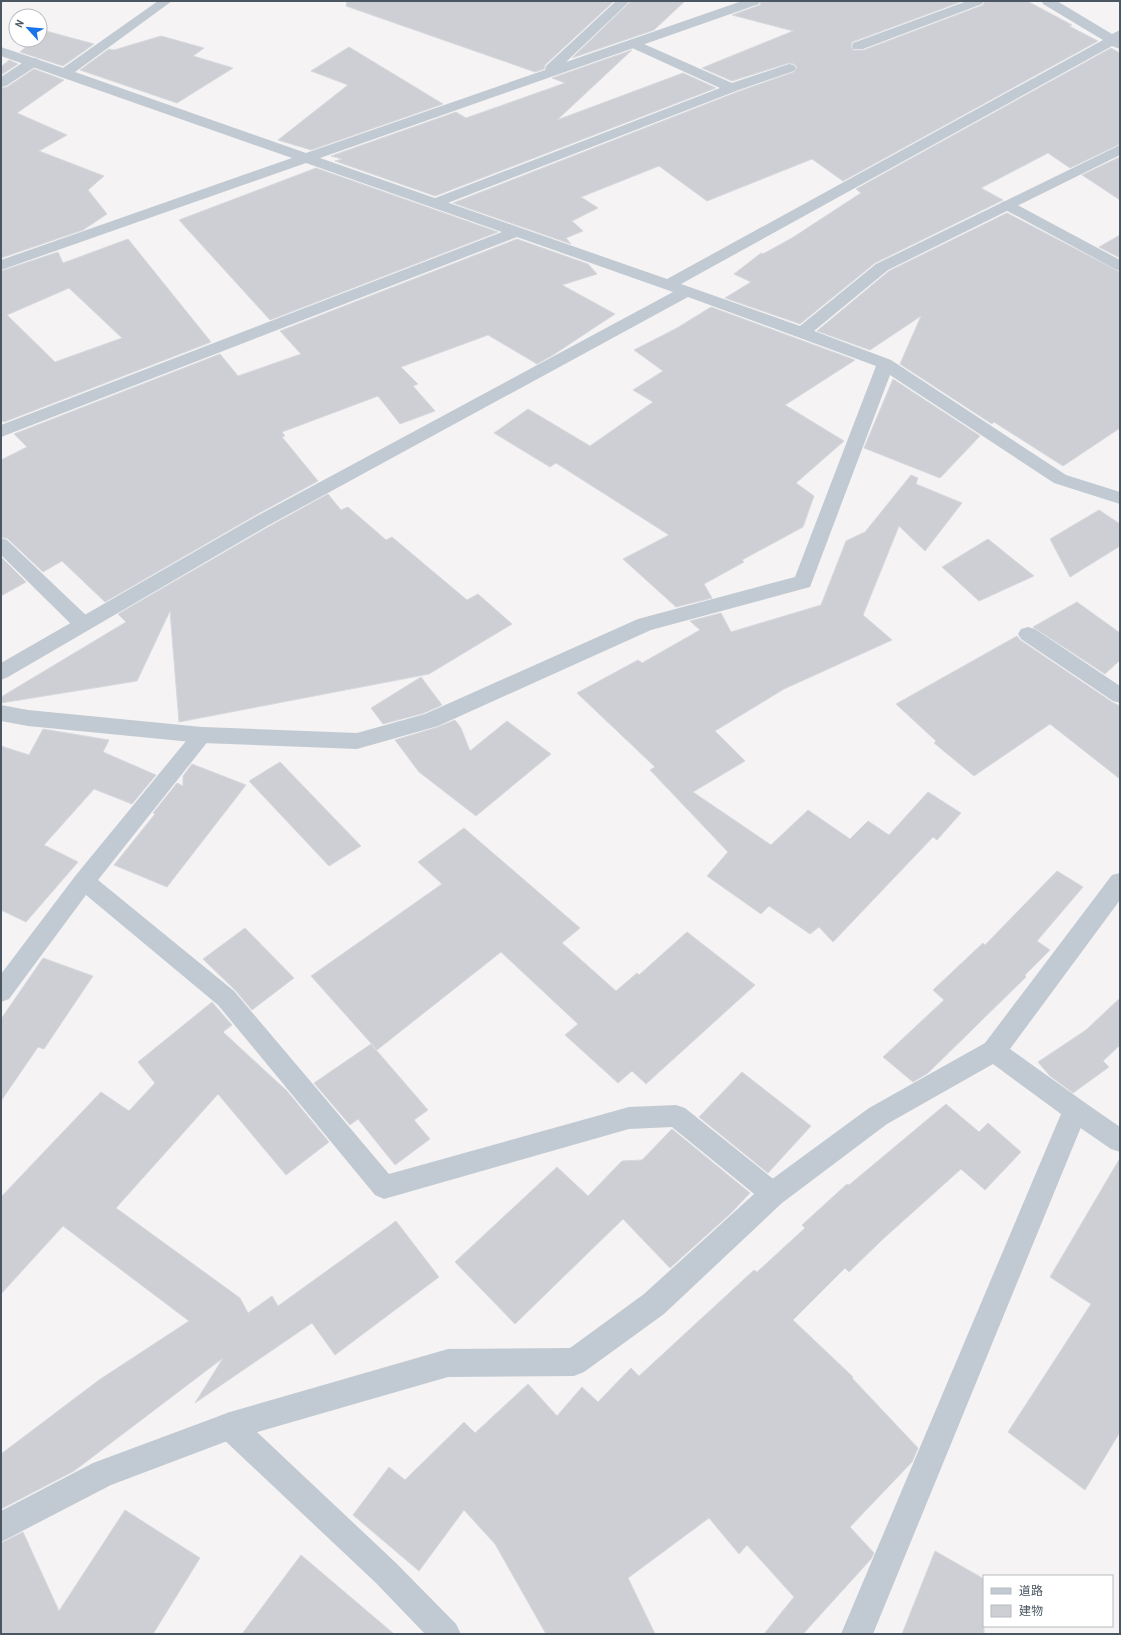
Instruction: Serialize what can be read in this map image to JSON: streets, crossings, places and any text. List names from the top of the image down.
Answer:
{
  "legend": ["道路", "建物"],
  "north": "top left"
}
